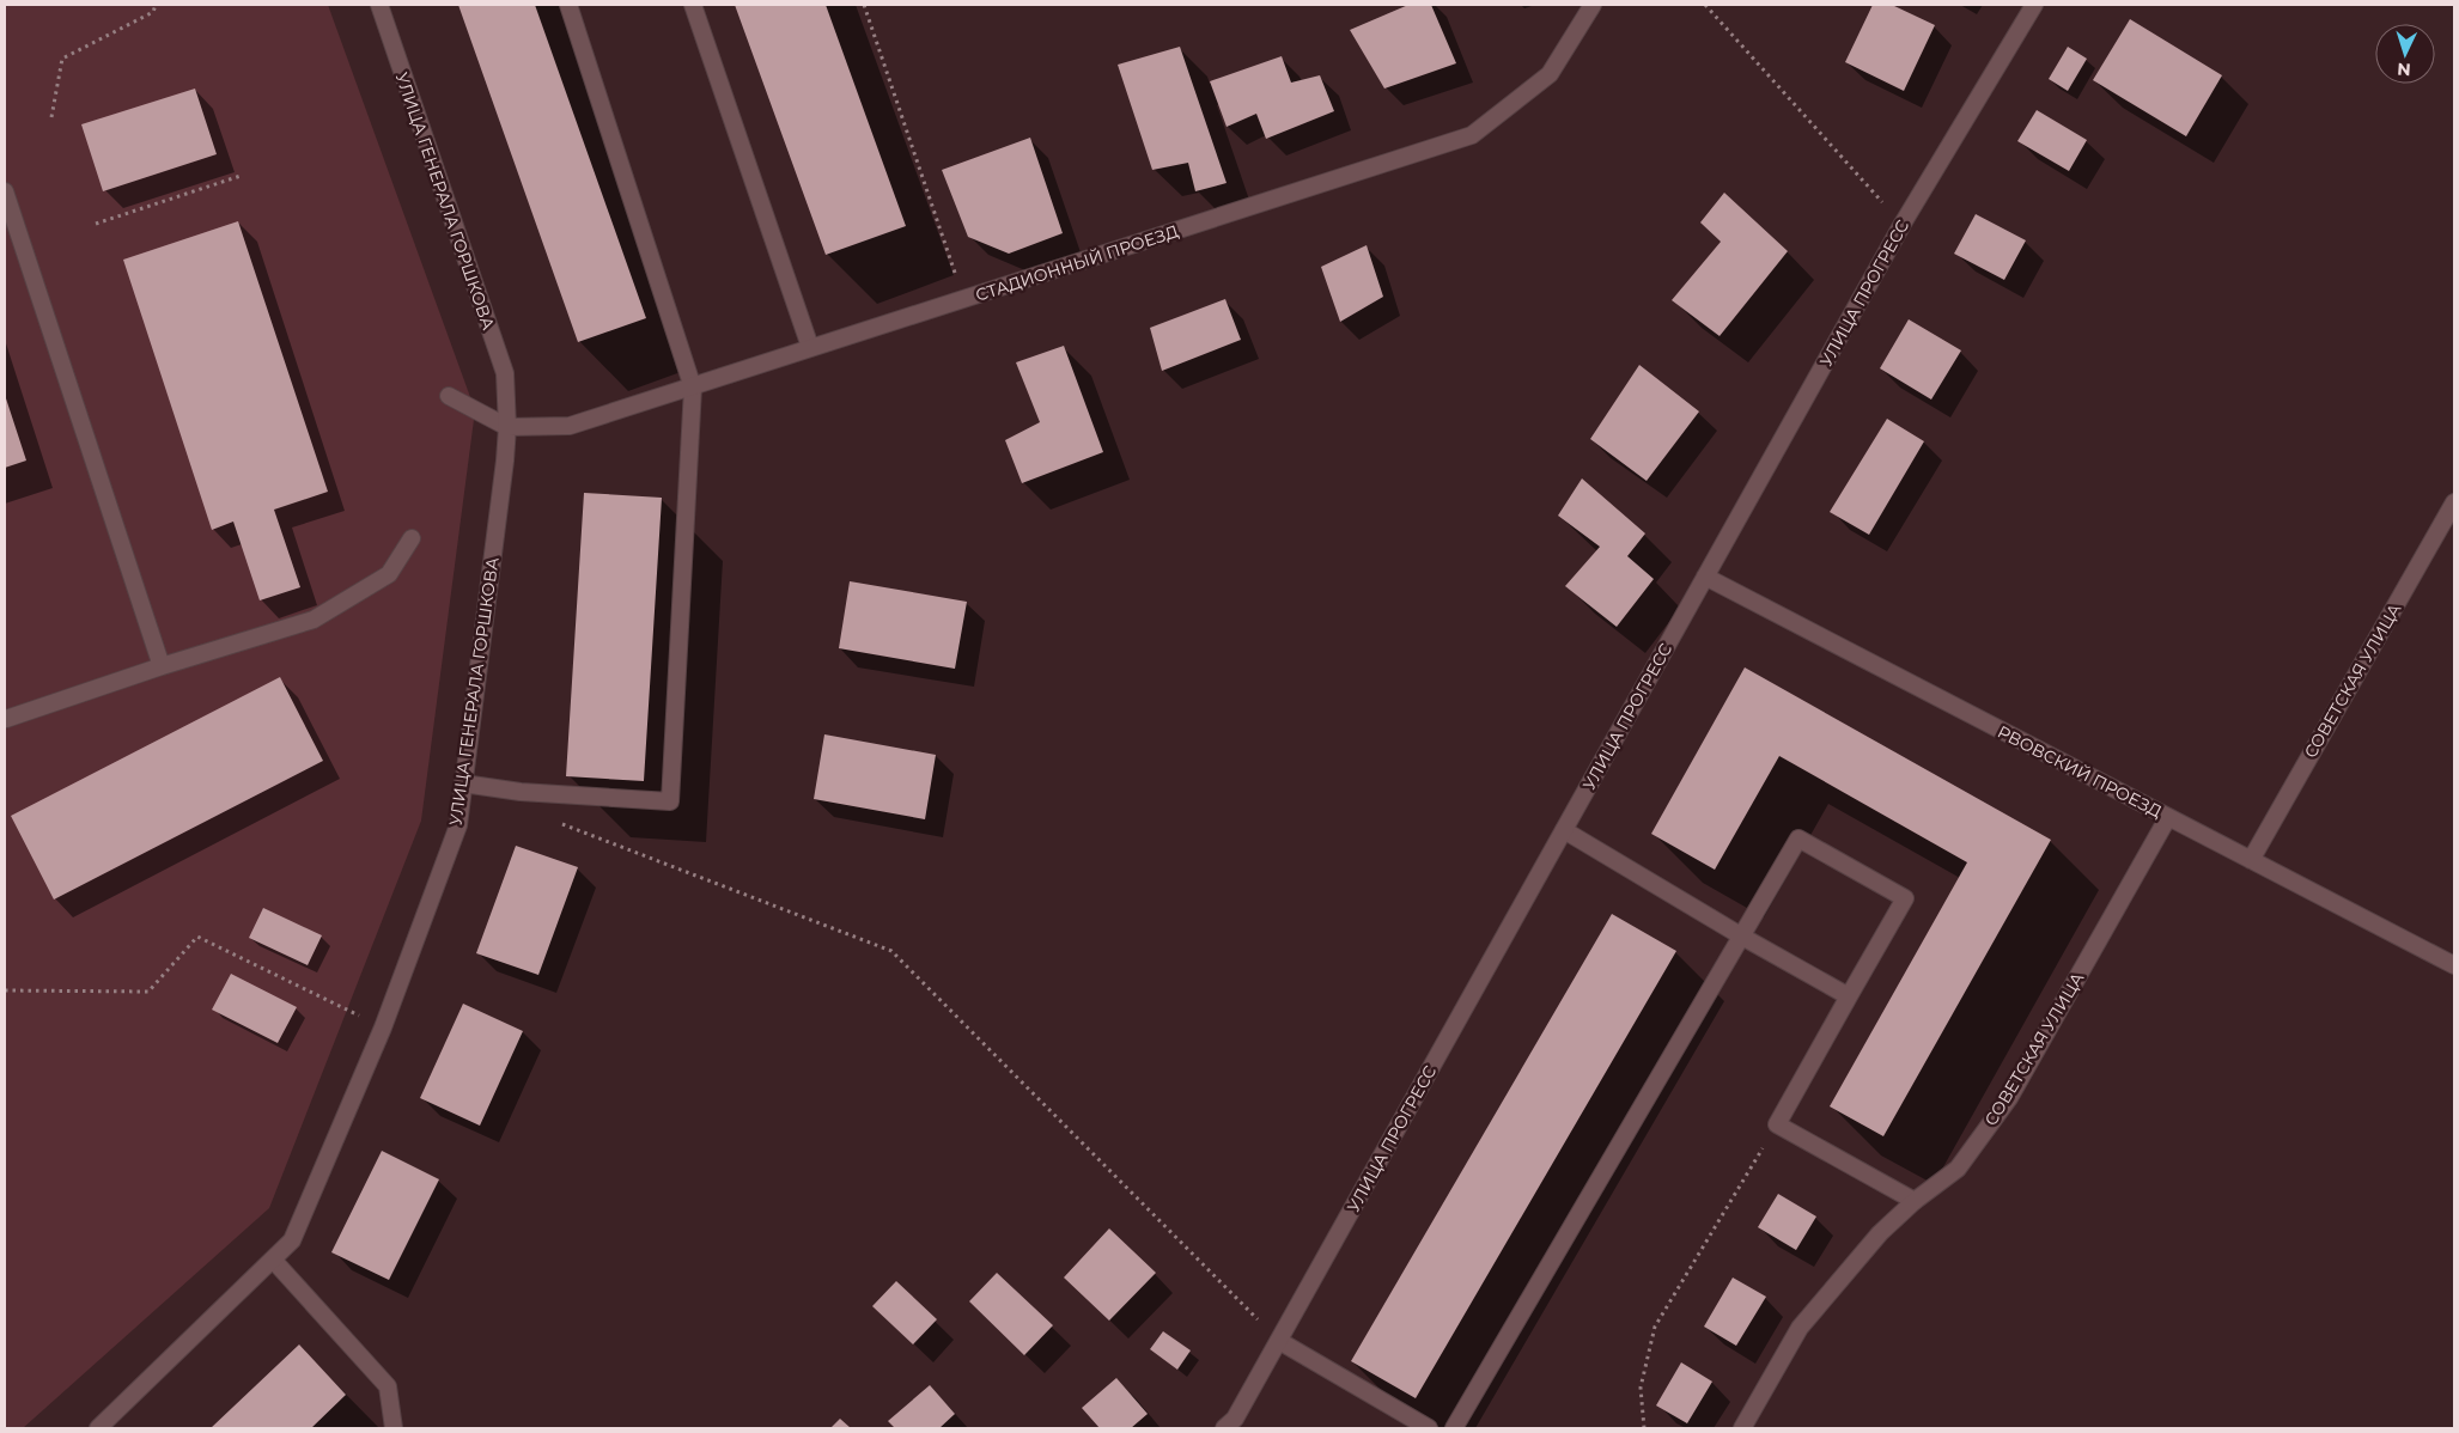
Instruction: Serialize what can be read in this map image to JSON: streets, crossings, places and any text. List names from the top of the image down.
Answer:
{
  "streets": {
    "street": [
      "УЛИЦА ГЕНЕРАЛА ГОРШКОВА",
      "СТАДИОННЫЙ ПРОЕЗД",
      "УЛИЦА ПРОГРЕСС",
      "СОВЕТСКАЯ УЛИЦА",
      "РВОВСКИЙ ПРОЕЗД"
    ]
  },
  "crossings": [
    ["УЛИЦА ГЕНЕРАЛА ГОРШКОВА", "СТАДИОННЫЙ ПРОЕЗД"],
    ["УЛИЦА ПРОГРЕСС", "РВОВСКИЙ ПРОЕЗД"],
    ["СОВЕТСКАЯ УЛИЦА", "РВОВСКИЙ ПРОЕЗД"]
  ],
  "north": "bottom"
}
